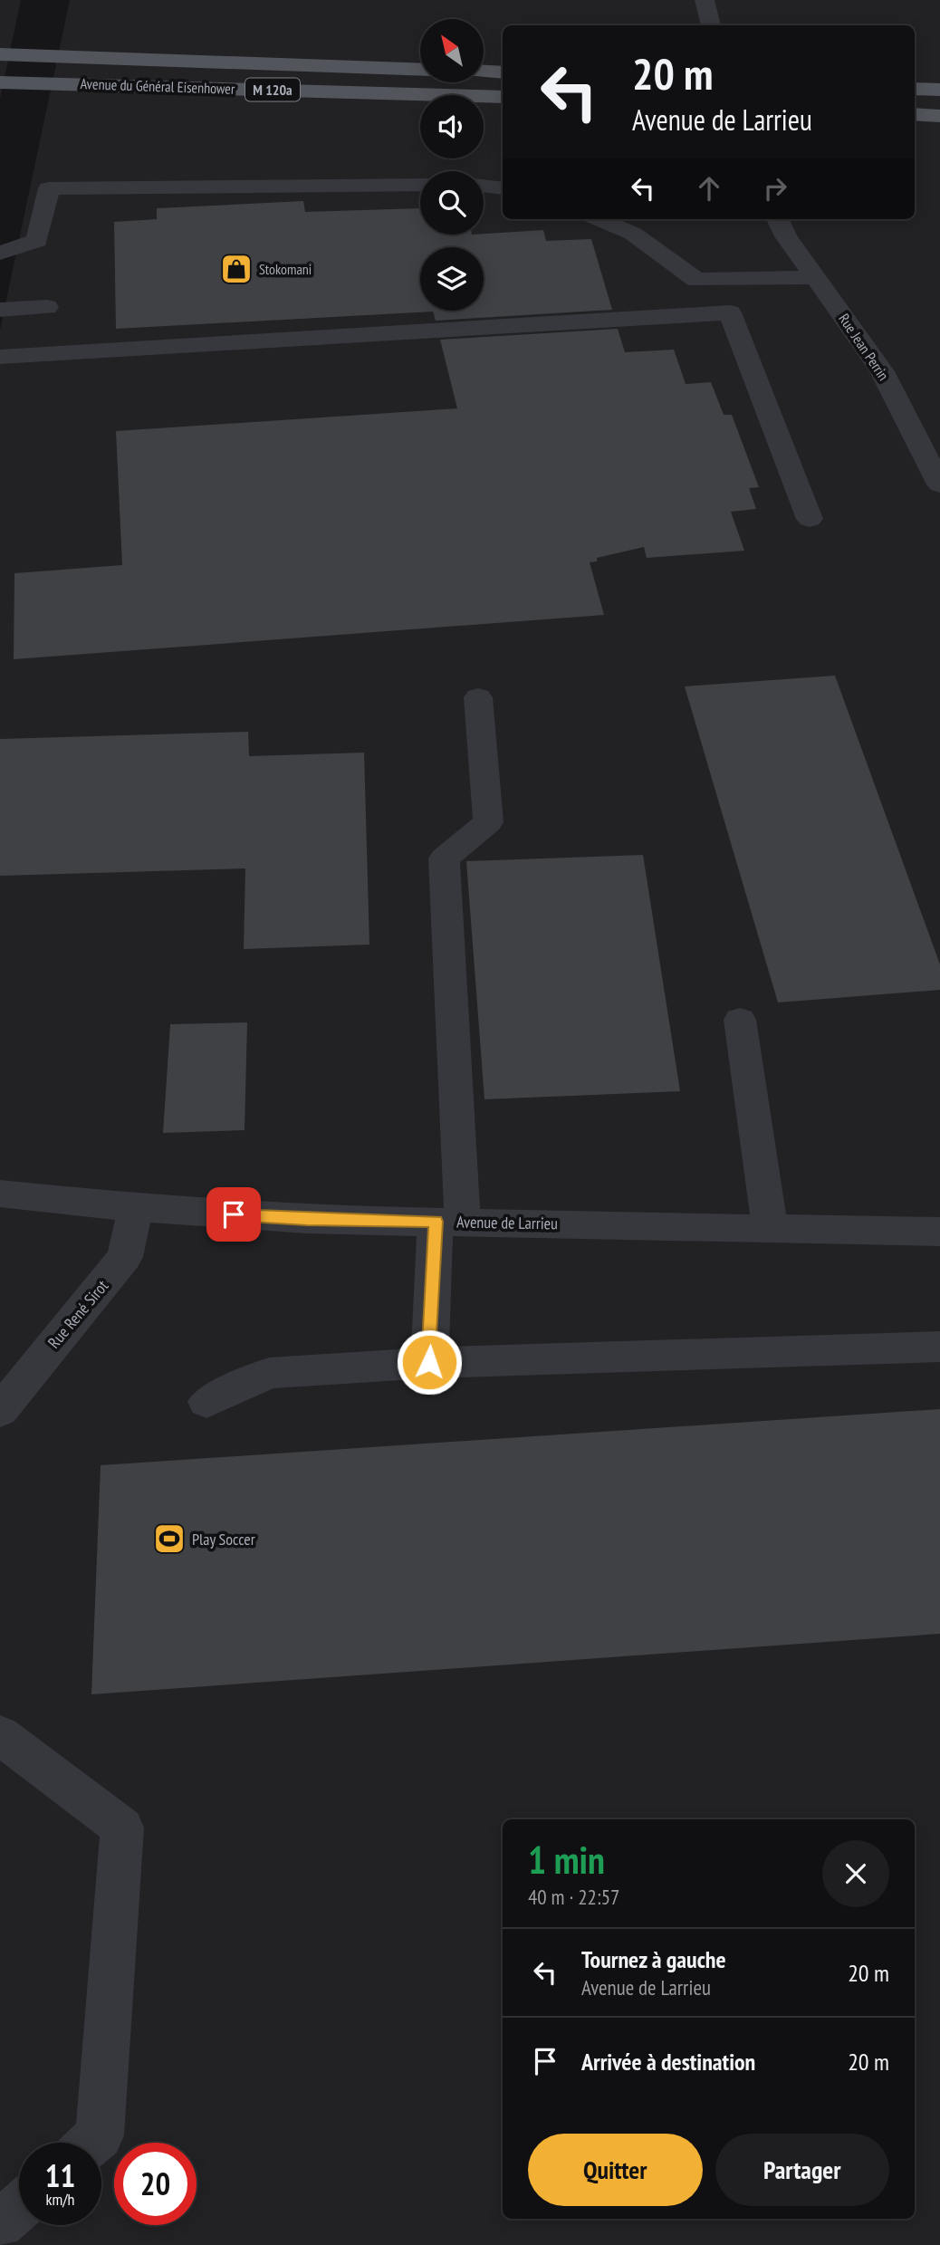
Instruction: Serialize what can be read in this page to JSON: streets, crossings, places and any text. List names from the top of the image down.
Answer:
{
  "streets": {
    "main road": ["Avenue du Général Eisenhower", "M 120a"],
    "street": ["Rue Jean Perrin", "Avenue de Larrieu", "Rue René Sirot"]
  },
  "crossings": [
    ["Avenue de Larrieu", "Rue René Sirot"]
  ],
  "places": {
    "shop": ["Stokomani"],
    "sports": ["Play Soccer"]
  },
  "north": "top left",
  "page": {
    "turn": ["20 m", "Avenue de Larrieu"],
    "heading": ["1 min", "40 m · 22:57"],
    "list": [
      {
        "name": "Tournez à gauche",
        "note": "Avenue de Larrieu",
        "value": "20 m"
      },
      {
        "name": "Arrivée à destination",
        "value": "20 m"
      }
    ],
    "buttons": ["Quitter", "Partager"],
    "speed": "11 km/h",
    "limit": "20"
  }
}
